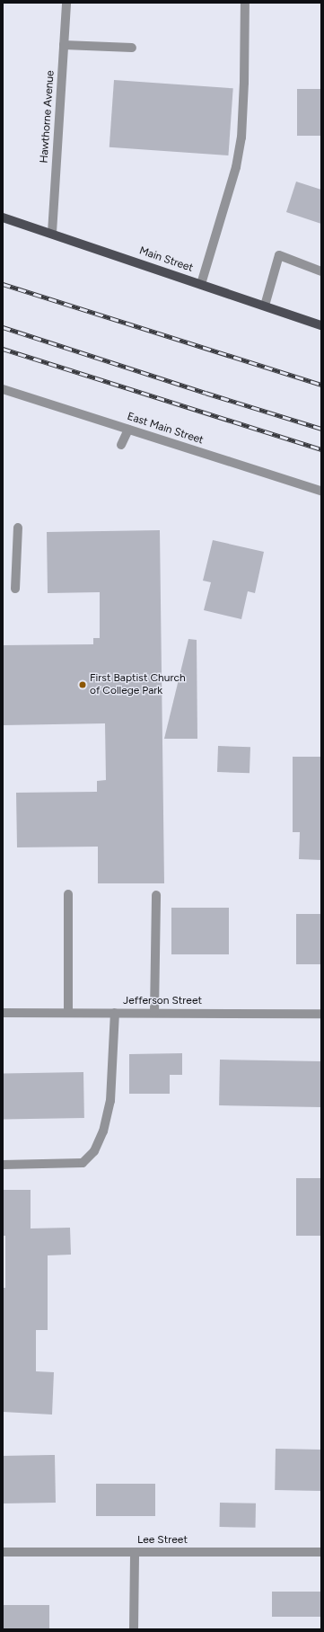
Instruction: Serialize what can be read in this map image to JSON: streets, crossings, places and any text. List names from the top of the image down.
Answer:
{
  "streets": {
    "main road": ["Main Street"],
    "street": [
      "Hawthorne Avenue",
      "East Main Street",
      "Jefferson Street",
      "Lee Street"
    ]
  },
  "crossings": [
    ["Hawthorne Avenue", "Main Street"]
  ],
  "places": ["First Baptist Church of College Park"]
}
